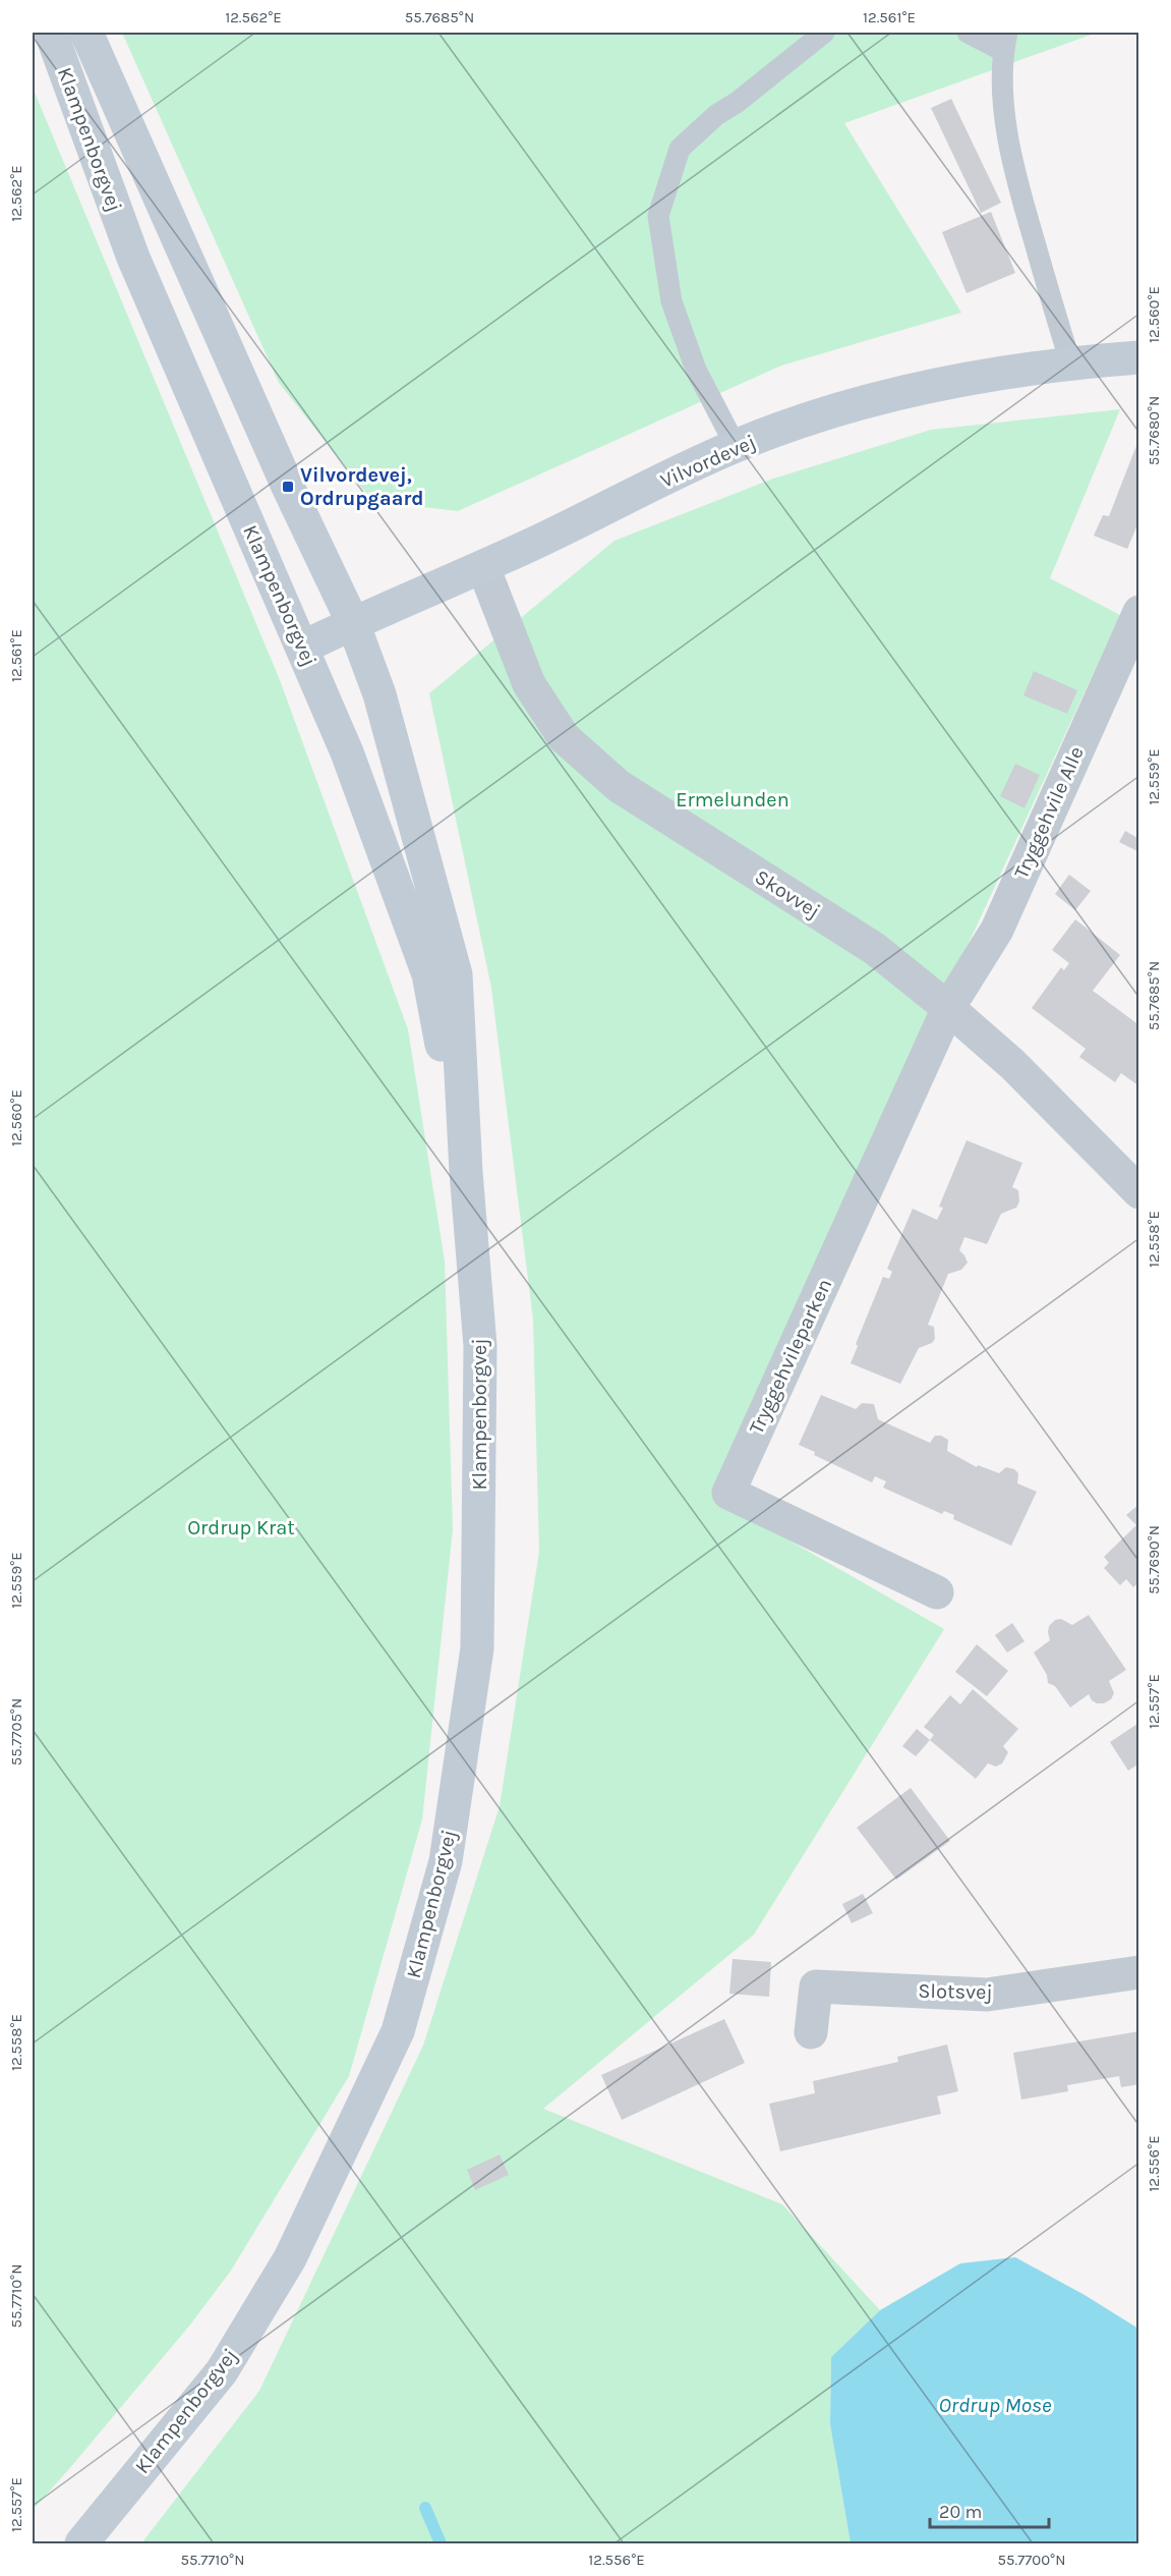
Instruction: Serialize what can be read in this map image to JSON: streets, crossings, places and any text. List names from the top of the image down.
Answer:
{
  "streets": {
    "street": [
      "Klampenborgvej",
      "Vilvordevej",
      "Tryggehvile Alle",
      "Skovvej",
      "Tryggehvileparken",
      "Slotsvej"
    ]
  },
  "crossings": [
    ["Klampenborgvej", "Vilvordevej"],
    ["Vilvordevej", "Skovvej"],
    ["Tryggehvile Alle", "Skovvej"],
    ["Tryggehvile Alle", "Tryggehvileparken"],
    ["Skovvej", "Tryggehvileparken"]
  ],
  "water": ["Ordrup Mose"],
  "parks": ["Ermelunden", "Ordrup Krat"],
  "places": {
    "transit": ["Vilvordevej, Ordrupgaard"]
  },
  "scale_bar": "20 m",
  "coordinates": [
    "12.562°E",
    "55.7685°N",
    "12.561°E",
    "12.560°E",
    "55.7680°N",
    "12.559°E",
    "12.558°E",
    "55.7690°N",
    "12.557°E",
    "55.7705°N",
    "12.556°E",
    "55.7710°N",
    "55.7700°N"
  ]
}
